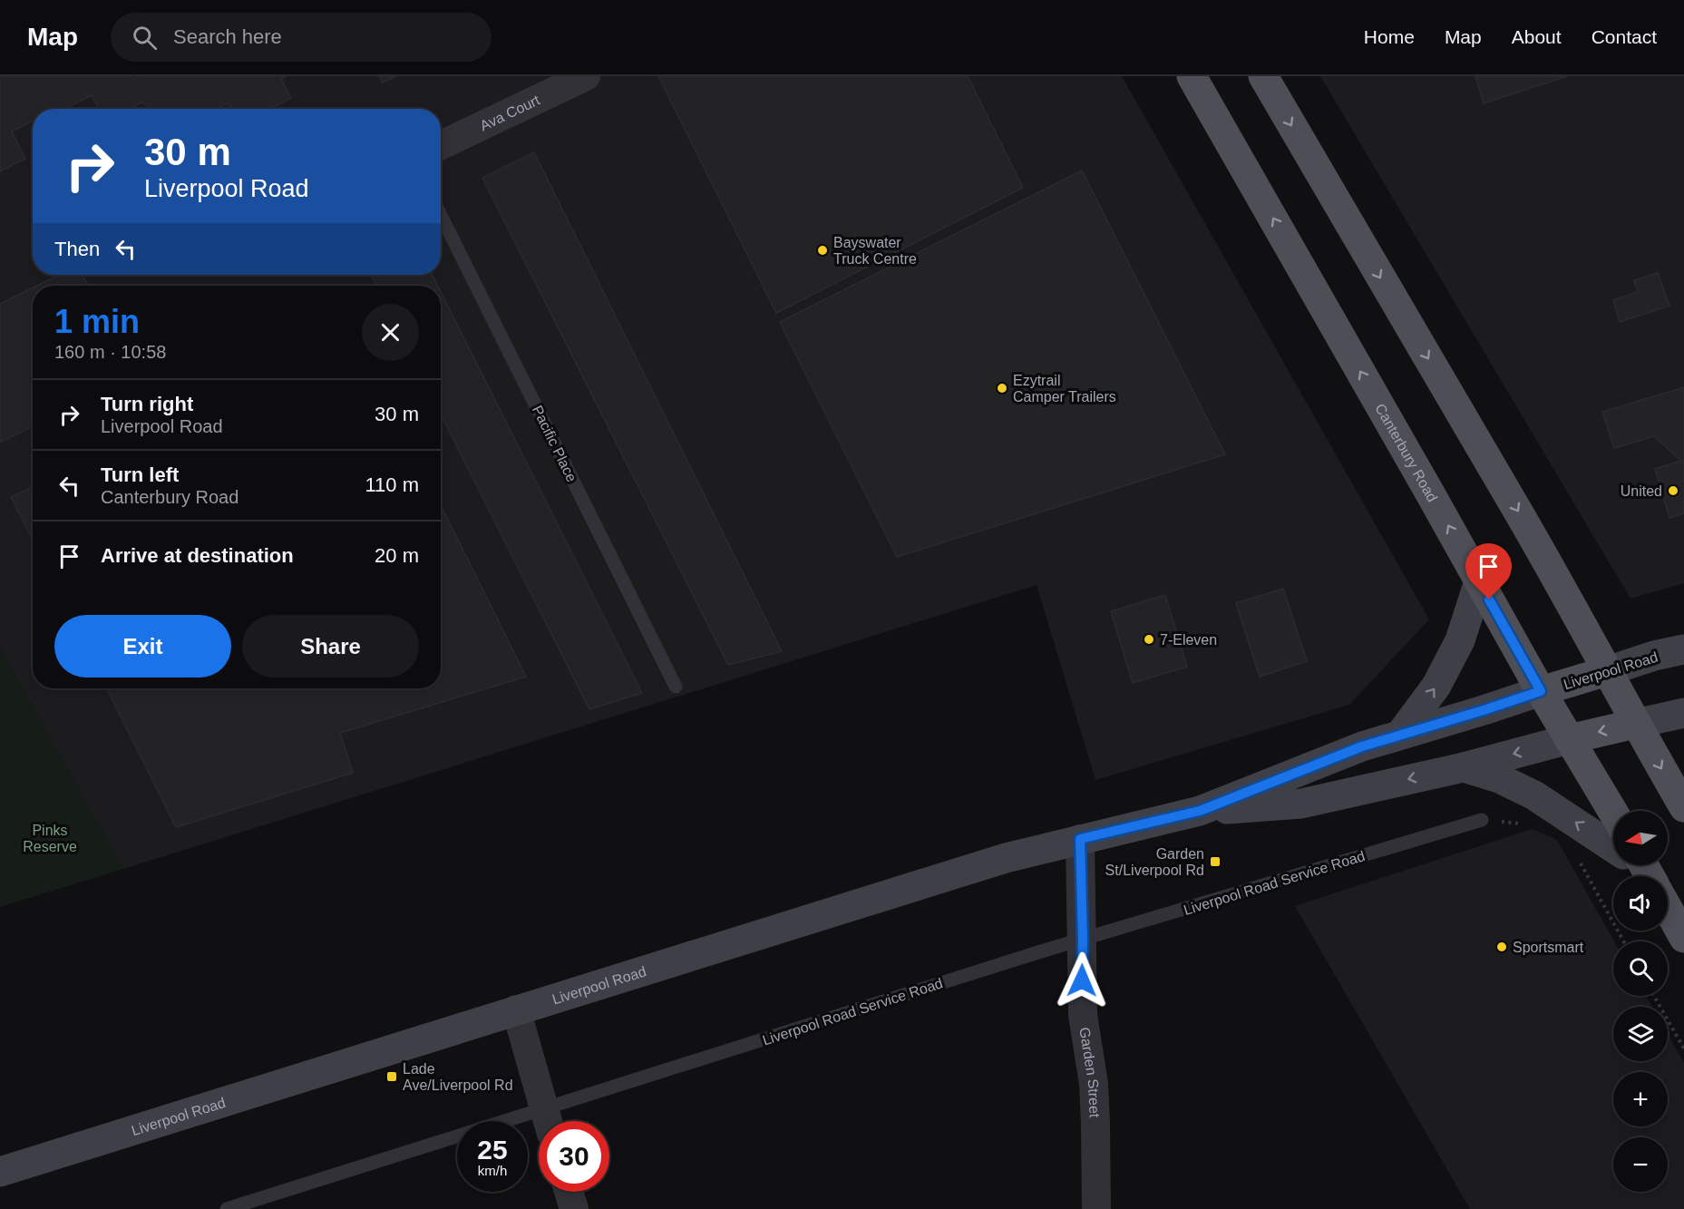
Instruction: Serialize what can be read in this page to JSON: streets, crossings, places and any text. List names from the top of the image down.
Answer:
{
  "streets": {
    "main road": ["Canterbury Road", "Liverpool Road"],
    "street": ["Ava Court", "Garden Street"],
    "lane": ["Pacific Place", "Liverpool Road Service Road"]
  },
  "crossings": [
    ["Canterbury Road", "Liverpool Road"],
    ["Liverpool Road", "Garden Street"],
    ["Liverpool Road Service Road", "Garden Street"]
  ],
  "parks": ["Pinks Reserve"],
  "places": {
    "other": [
      "Bayswater Truck Centre",
      "Ezytrail Camper Trailers",
      "United",
      "7-Eleven",
      "Sportsmart"
    ],
    "transit": ["Garden St/Liverpool Rd", "Lade Ave/Liverpool Rd"]
  },
  "north": "left",
  "page": {
    "header": "Map",
    "search": "Search here",
    "nav": [
      "Home",
      "Map",
      "About",
      "Contact"
    ],
    "turn": ["30 m", "Liverpool Road"],
    "then": "Then",
    "heading": ["1 min", "160 m · 10:58"],
    "list": [
      {
        "name": "Turn right",
        "note": "Liverpool Road",
        "value": "30 m"
      },
      {
        "name": "Turn left",
        "note": "Canterbury Road",
        "value": "110 m"
      },
      {
        "name": "Arrive at destination",
        "value": "20 m"
      }
    ],
    "buttons": ["Exit", "Share"],
    "map_buttons": ["+", "−"],
    "speed": "25 km/h",
    "limit": "30"
  }
}
